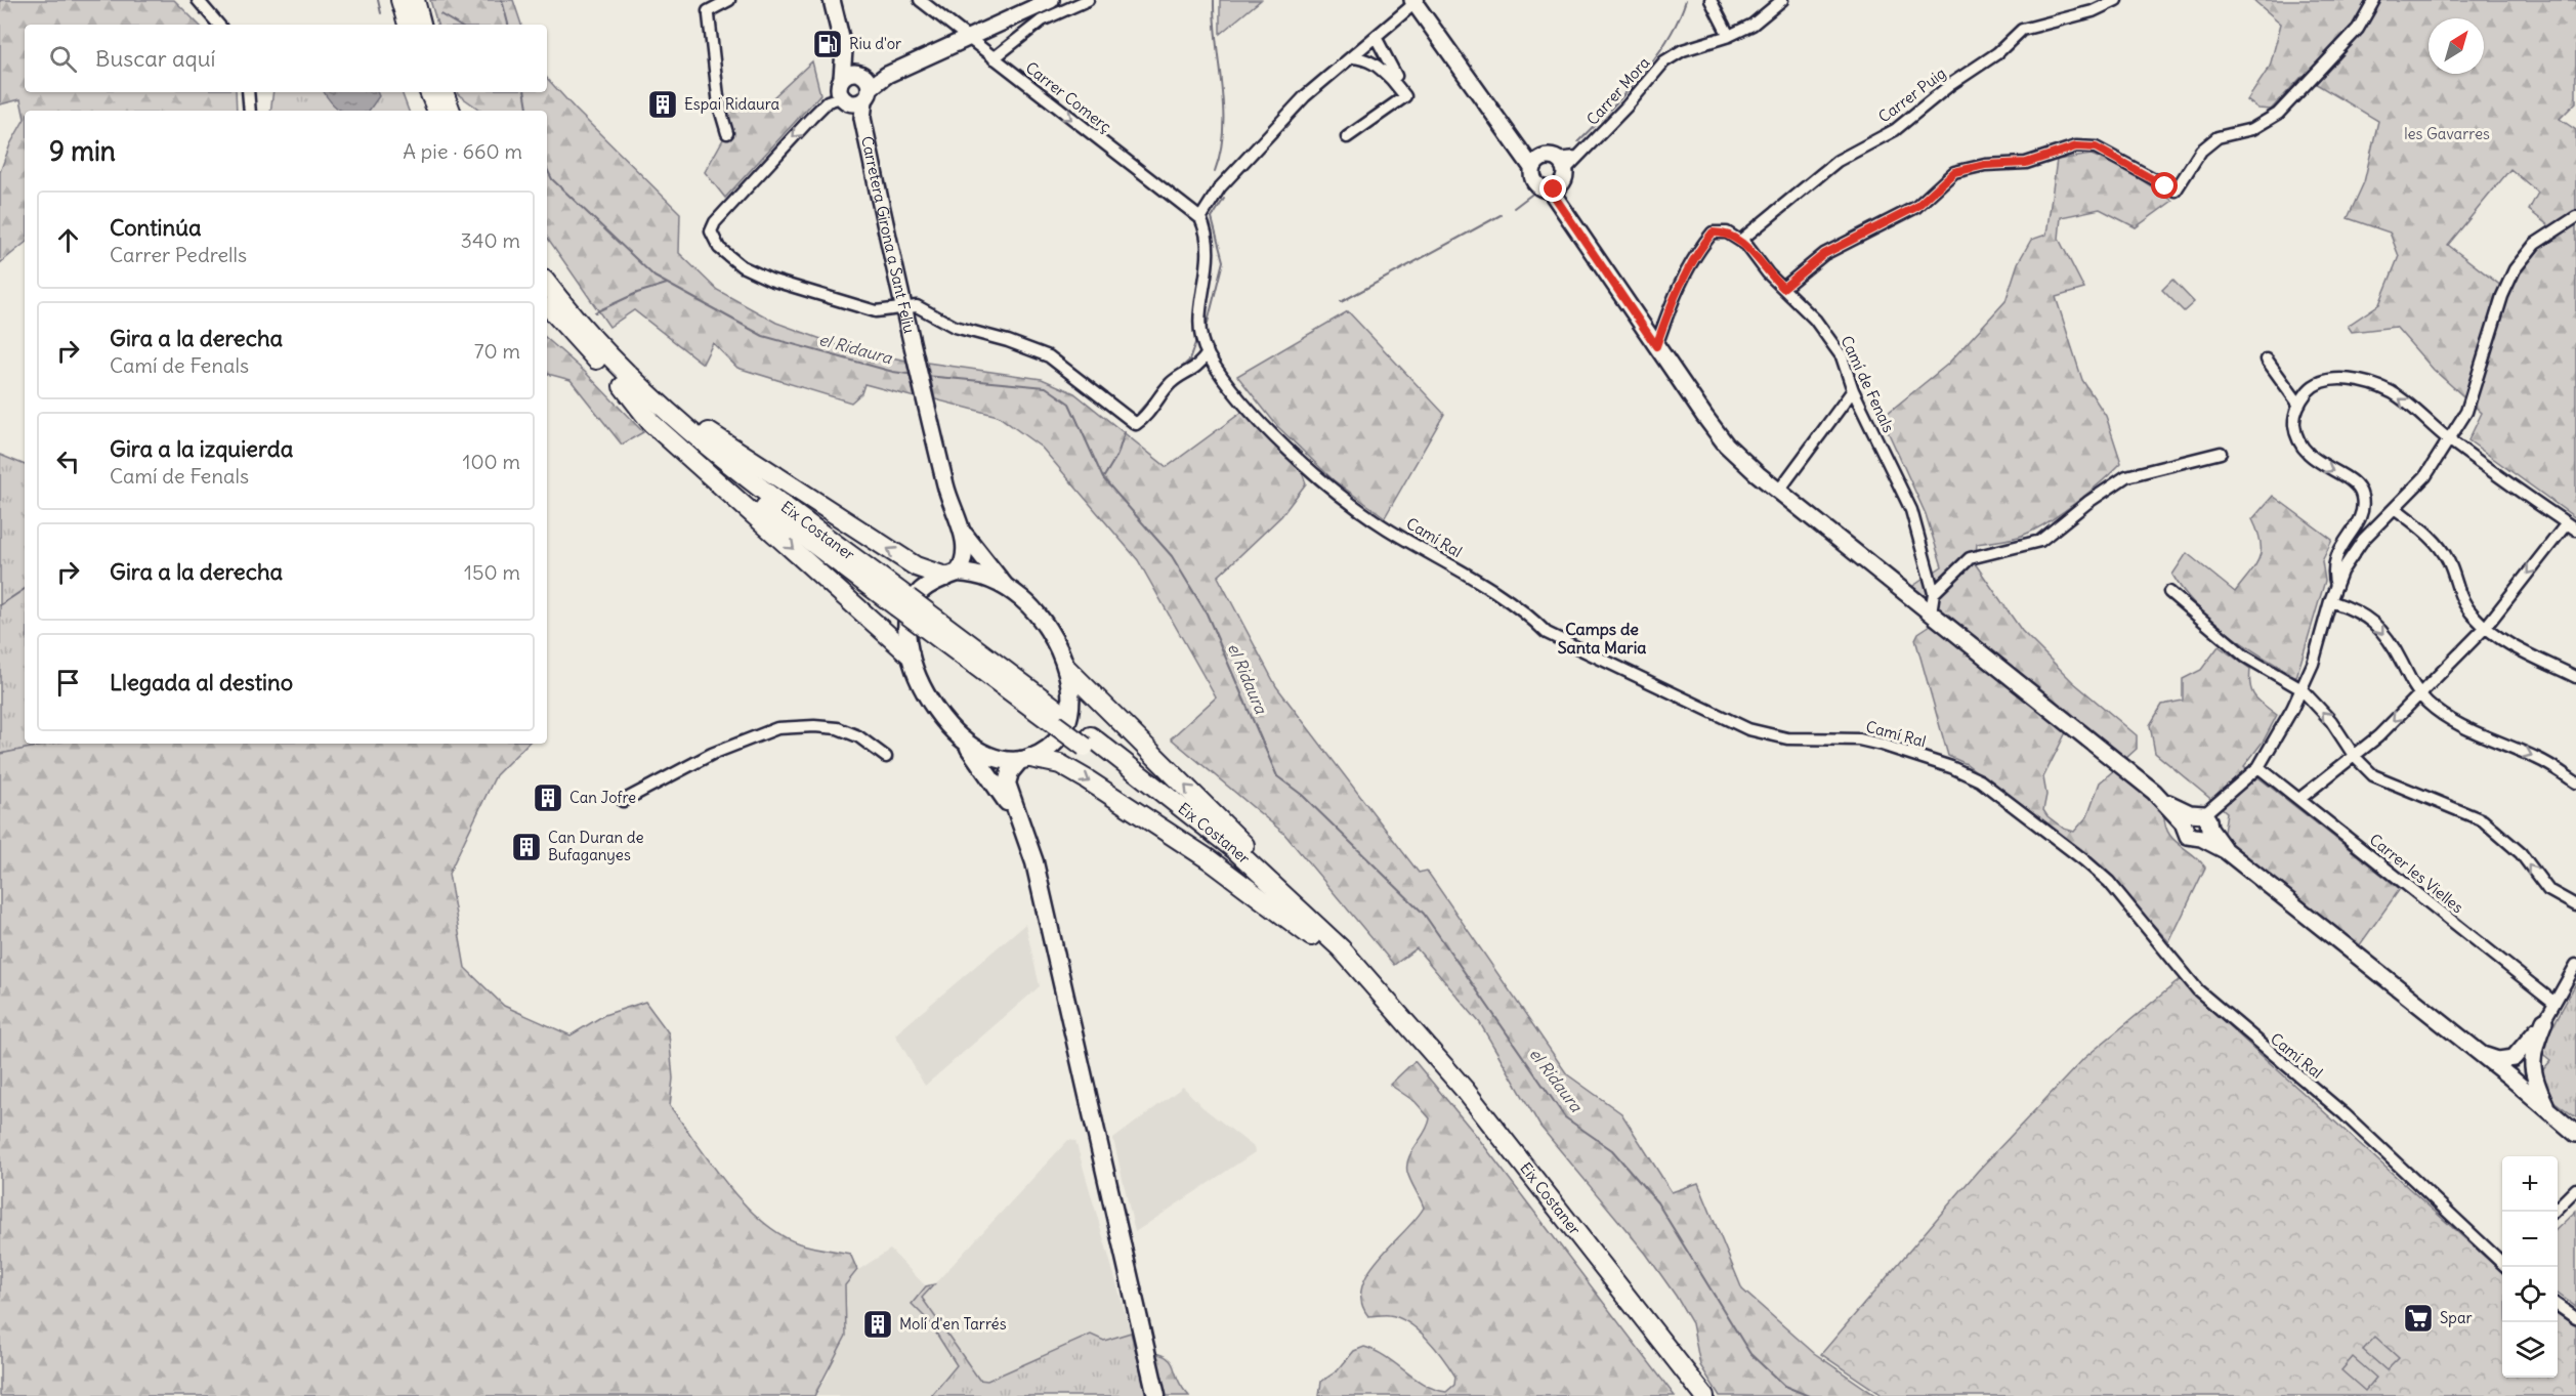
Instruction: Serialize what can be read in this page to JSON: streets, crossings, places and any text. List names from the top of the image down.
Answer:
{
  "streets": {
    "highway": ["Eix Costaner"],
    "street": [
      "Carrer Mora",
      "Carrer Puig",
      "Carrer Comerç",
      "Carretera Girona a Sant Feliu",
      "Camí de Fenals",
      "Camí Ral",
      "Carrer les Vielles"
    ]
  },
  "crossings": [
    ["Carrer Puig", "Camí de Fenals"]
  ],
  "one_way": ["Carrer Comerç"],
  "districts": ["Camps de Santa Maria"],
  "water": ["el Ridaura"],
  "parks": ["les Gavarres"],
  "places": {
    "fuel station": ["Riu d'or"],
    "building": [
      "Espai Ridaura",
      "Can Jofre",
      "Can Duran de Bufaganyes",
      "Molí d'en Tarrés"
    ],
    "supermarket": ["Spar"]
  },
  "north": "top right",
  "page": {
    "search": "Buscar aquí",
    "heading": ["9 min", "A pie · 660 m"],
    "list": [
      ["Continúa", "Carrer Pedrells", "340 m"],
      ["Gira a la derecha", "Camí de Fenals", "70 m"],
      ["Gira a la izquierda", "Camí de Fenals", "100 m"],
      ["Gira a la derecha", "150 m"],
      "Llegada al destino"
    ],
    "map_buttons": ["+", "−"]
  }
}
